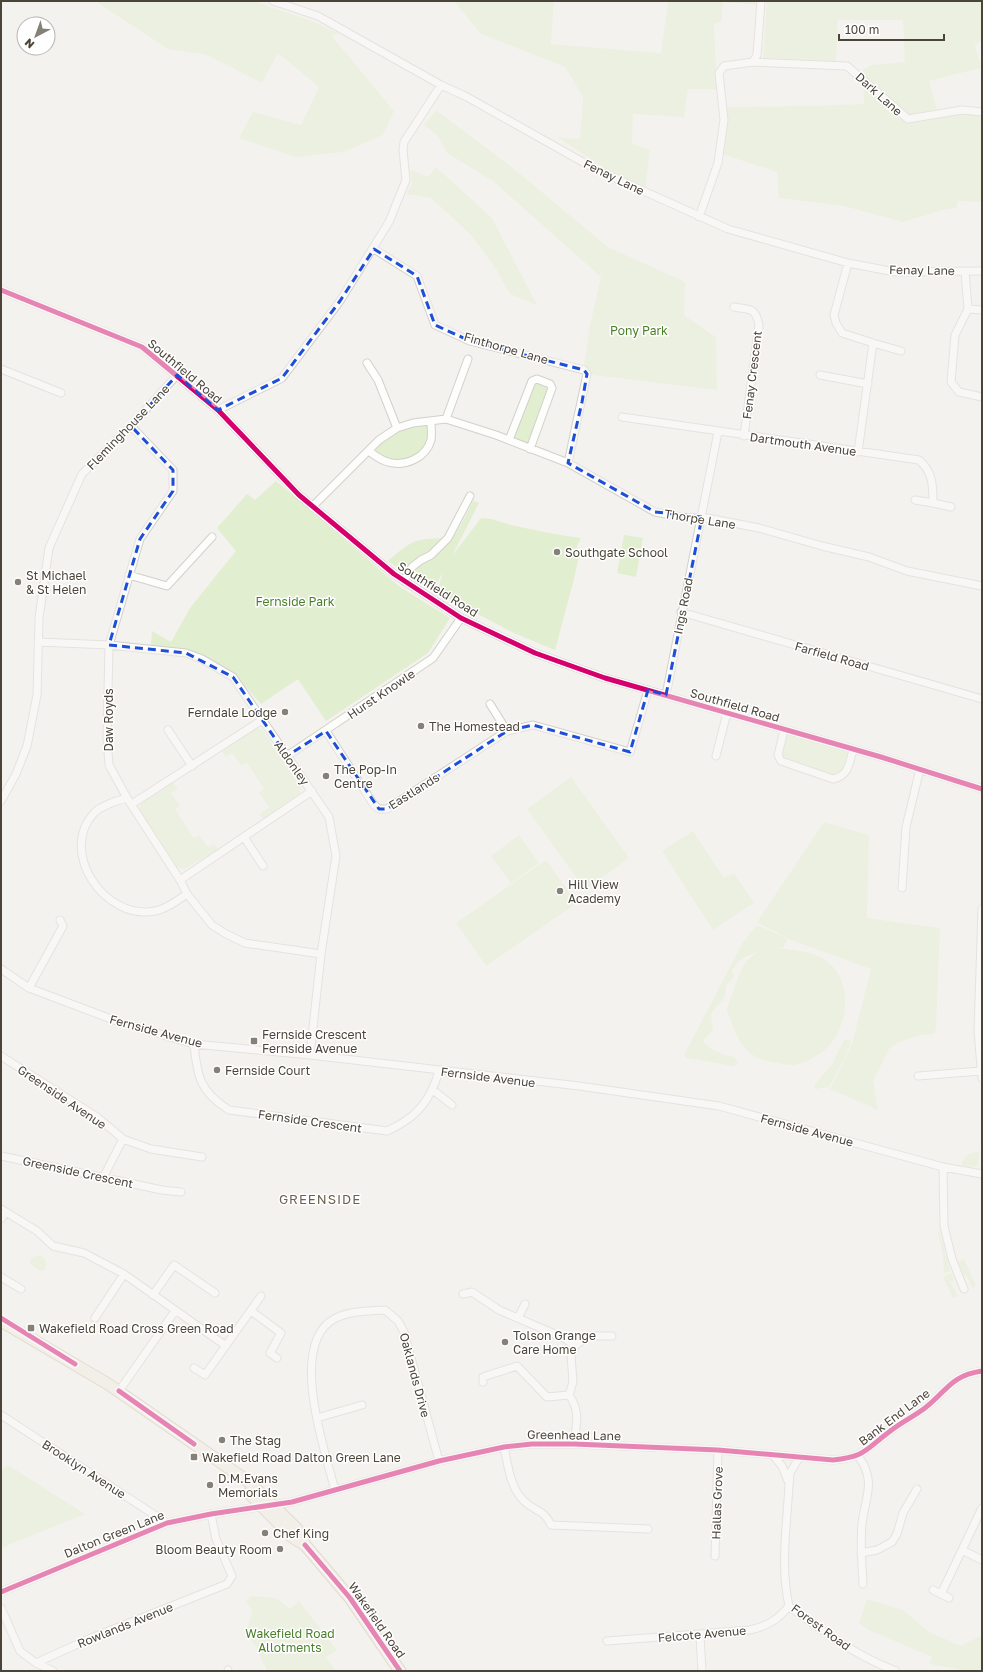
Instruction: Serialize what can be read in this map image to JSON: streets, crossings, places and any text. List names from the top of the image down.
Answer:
{
  "streets": {
    "highway": ["Wakefield Road"],
    "street": [
      "Dark Lane",
      "Fenay Lane",
      "Finthorpe Lane",
      "Southfield Road",
      "Fenay Crescent",
      "Fleminghouse Lane",
      "Dartmouth Avenue",
      "Thorpe Lane",
      "Ings Road",
      "Farfield Road",
      "Hurst Knowle",
      "Daw Royds",
      "Aldonley",
      "Eastlands",
      "Fernside Avenue",
      "Greenside Avenue",
      "Fernside Crescent",
      "Greenside Crescent",
      "Oaklands Drive",
      "Bank End Lane",
      "Greenhead Lane",
      "Brooklyn Avenue",
      "Hallas Grove",
      "Dalton Green Lane",
      "Rowlands Avenue",
      "Forest Road",
      "Felcote Avenue"
    ]
  },
  "crossings": [
    ["Finthorpe Lane", "Thorpe Lane"],
    ["Southfield Road", "Fleminghouse Lane"],
    ["Southfield Road", "Thorpe Lane"],
    ["Southfield Road", "Ings Road"],
    ["Southfield Road", "Hurst Knowle"],
    ["Southfield Road", "Eastlands"],
    ["Fenay Crescent", "Dartmouth Avenue"],
    ["Fleminghouse Lane", "Daw Royds"],
    ["Fleminghouse Lane", "Aldonley"],
    ["Dartmouth Avenue", "Ings Road"],
    ["Thorpe Lane", "Ings Road"],
    ["Ings Road", "Farfield Road"],
    ["Hurst Knowle", "Aldonley"],
    ["Hurst Knowle", "Eastlands"],
    ["Daw Royds", "Aldonley"],
    ["Aldonley", "Fernside Avenue"],
    ["Fernside Avenue", "Fernside Crescent"],
    ["Oaklands Drive", "Greenhead Lane"],
    ["Bank End Lane", "Greenhead Lane"],
    ["Greenhead Lane", "Hallas Grove"],
    ["Greenhead Lane", "Dalton Green Lane"],
    ["Greenhead Lane", "Wakefield Road"],
    ["Greenhead Lane", "Forest Road"],
    ["Brooklyn Avenue", "Dalton Green Lane"],
    ["Dalton Green Lane", "Wakefield Road"],
    ["Dalton Green Lane", "Rowlands Avenue"],
    ["Forest Road", "Felcote Avenue"]
  ],
  "districts": ["GREENSIDE"],
  "parks": ["Pony Park", "Fernside Park", "Wakefield Road Allotments"],
  "places": {
    "other": [
      "Southgate School",
      "St Michael & St Helen",
      "Ferndale Lodge",
      "The Homestead",
      "The Pop-In Centre",
      "Hill View Academy",
      "Fernside Court",
      "Tolson Grange Care Home",
      "The Stag",
      "D.M.Evans Memorials",
      "Chef King",
      "Bloom Beauty Room"
    ],
    "transit": ["Fernside Crescent Fernside Avenue", "Wakefield Road Cross Green Road", "Wakefield Road Dalton Green Lane"]
  },
  "scale_bar": "100 m",
  "north": "bottom left"
}
